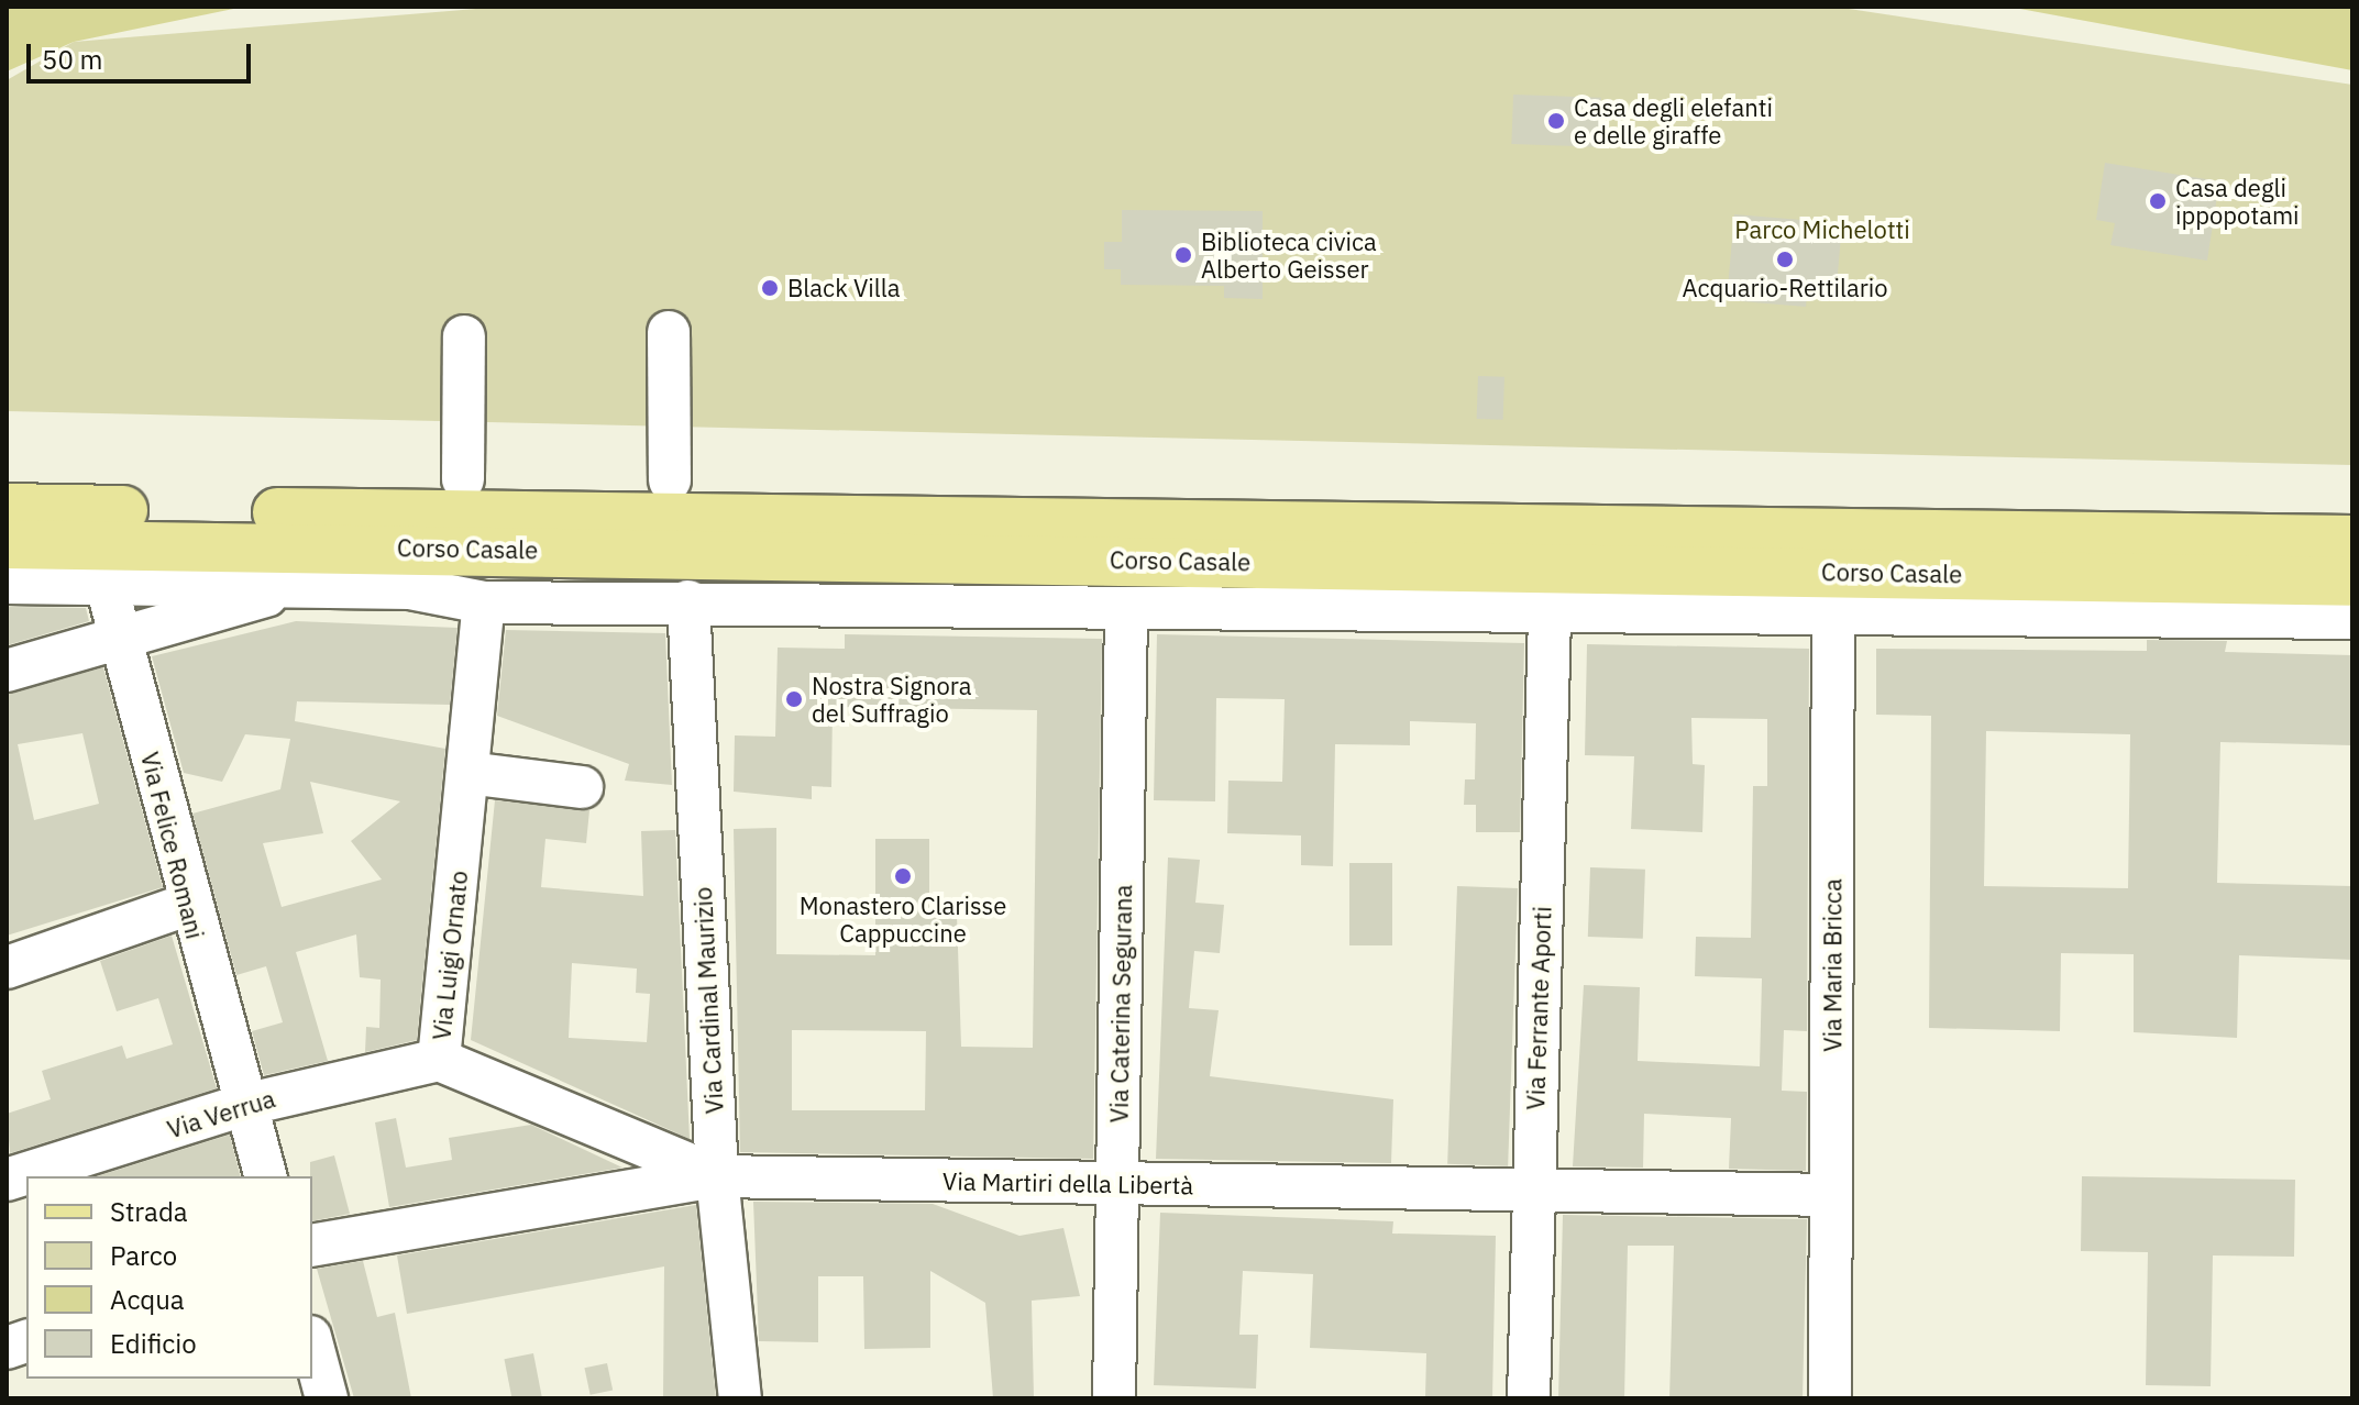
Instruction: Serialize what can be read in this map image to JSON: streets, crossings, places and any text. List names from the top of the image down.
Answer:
{
  "streets": {
    "main road": ["Corso Casale"],
    "street": [
      "Via Felice Romani",
      "Via Luigi Ornato",
      "Via Maria Bricca",
      "Via Cardinal Maurizio",
      "Via Caterina Segurana",
      "Via Ferrante Aporti",
      "Via Verrua",
      "Via Martiri della Libertà"
    ]
  },
  "crossings": [
    ["Corso Casale", "Via Felice Romani"],
    ["Corso Casale", "Via Luigi Ornato"],
    ["Corso Casale", "Via Maria Bricca"],
    ["Corso Casale", "Via Cardinal Maurizio"],
    ["Corso Casale", "Via Caterina Segurana"],
    ["Corso Casale", "Via Ferrante Aporti"],
    ["Via Felice Romani", "Via Verrua"],
    ["Via Luigi Ornato", "Via Cardinal Maurizio"],
    ["Via Luigi Ornato", "Via Verrua"],
    ["Via Luigi Ornato", "Via Martiri della Libertà"],
    ["Via Maria Bricca", "Via Martiri della Libertà"],
    ["Via Cardinal Maurizio", "Via Martiri della Libertà"],
    ["Via Caterina Segurana", "Via Martiri della Libertà"],
    ["Via Ferrante Aporti", "Via Martiri della Libertà"]
  ],
  "parks": ["Parco Michelotti"],
  "places": [
    "Casa degli elefanti e delle giraffe",
    "Casa degli ippopotami",
    "Biblioteca civica Alberto Geisser",
    "Acquario-Rettilario",
    "Black Villa",
    "Nostra Signora del Suffragio",
    "Monastero Clarisse Cappuccine"
  ],
  "legend": [
    "Strada",
    "Parco",
    "Acqua",
    "Edificio"
  ],
  "scale_bar": "50 m"
}
